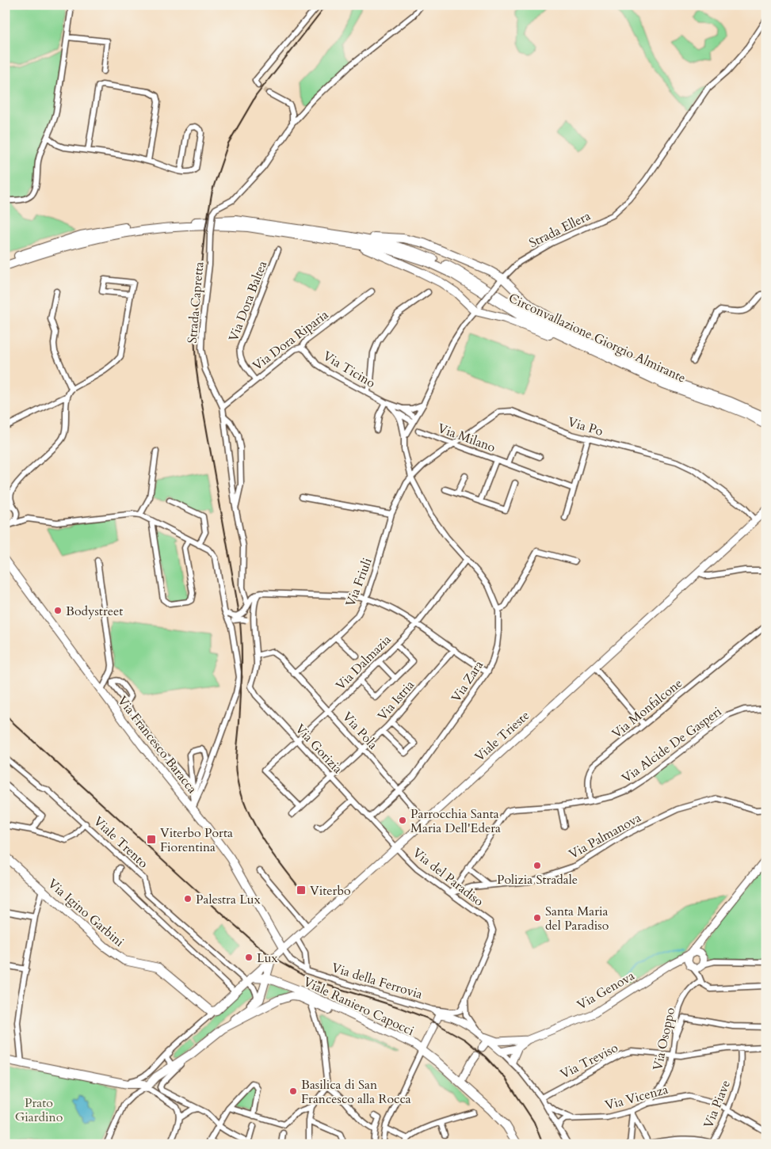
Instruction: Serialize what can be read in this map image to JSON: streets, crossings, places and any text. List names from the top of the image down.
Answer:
{
  "streets": {
    "main road": [
      "Circonvallazione Giorgio Almirante",
      "Viale Trieste",
      "Via Francesco Baracca",
      "Via Igino Garbini",
      "Via della Ferrovia",
      "Via Genova",
      "Viale Raniero Capocci"
    ],
    "street": [
      "Strada Ellera",
      "Via Dora Baltea",
      "Strada Capretta",
      "Via Dora Riparia",
      "Via Ticino",
      "Via Po",
      "Via Milano",
      "Via Friuli",
      "Via Dalmazia",
      "Via Zara",
      "Via Istria",
      "Via Monfalcone",
      "Via Pola",
      "Via Alcide De Gasperi",
      "Via Gorizia",
      "Via Palmanova",
      "Viale Trento",
      "Via del Paradiso",
      "Via Osoppo",
      "Via Treviso",
      "Via Vicenza",
      "Via Piave"
    ]
  },
  "crossings": [
    ["Via Dora Baltea", "Via Dora Riparia"],
    ["Strada Capretta", "Via Dora Riparia"],
    ["Via Dora Riparia", "Via Ticino"],
    ["Via Po", "Via Milano"],
    ["Via Po", "Via Friuli"],
    ["Via Po", "Via Zara"],
    ["Via Po", "Viale Trieste"],
    ["Via Friuli", "Via Zara"],
    ["Via Friuli", "Via Pola"],
    ["Via Dalmazia", "Via Zara"],
    ["Via Dalmazia", "Via Istria"],
    ["Via Dalmazia", "Via Pola"],
    ["Via Dalmazia", "Via Gorizia"],
    ["Via Zara", "Via Pola"],
    ["Via Zara", "Via Gorizia"],
    ["Via Istria", "Via Pola"],
    ["Via Istria", "Via Gorizia"],
    ["Via Monfalcone", "Via Alcide De Gasperi"],
    ["Via Pola", "Viale Trieste"],
    ["Via Pola", "Via Gorizia"],
    ["Viale Trieste", "Via Francesco Baracca"],
    ["Viale Trieste", "Via Gorizia"],
    ["Viale Trieste", "Viale Trento"],
    ["Viale Trieste", "Via del Paradiso"],
    ["Viale Trieste", "Via della Ferrovia"],
    ["Viale Trieste", "Viale Raniero Capocci"],
    ["Via Francesco Baracca", "Via della Ferrovia"],
    ["Via Gorizia", "Via del Paradiso"],
    ["Via Palmanova", "Via del Paradiso"],
    ["Viale Trento", "Viale Raniero Capocci"],
    ["Via della Ferrovia", "Via Vicenza"],
    ["Via Osoppo", "Via Treviso"],
    ["Via Osoppo", "Via Vicenza"],
    ["Via Treviso", "Via Vicenza"],
    ["Via Treviso", "Via Piave"],
    ["Via Vicenza", "Via Piave"]
  ],
  "parks": ["Prato Giardino"],
  "places": {
    "other": [
      "Bodystreet",
      "Parrocchia Santa Maria Dell'Edera",
      "Polizia Stradale",
      "Palestra Lux",
      "Santa Maria del Paradiso",
      "Lux",
      "Basilica di San Francesco alla Rocca"
    ],
    "transit": ["Viterbo Porta Fiorentina", "Viterbo"]
  }
}
